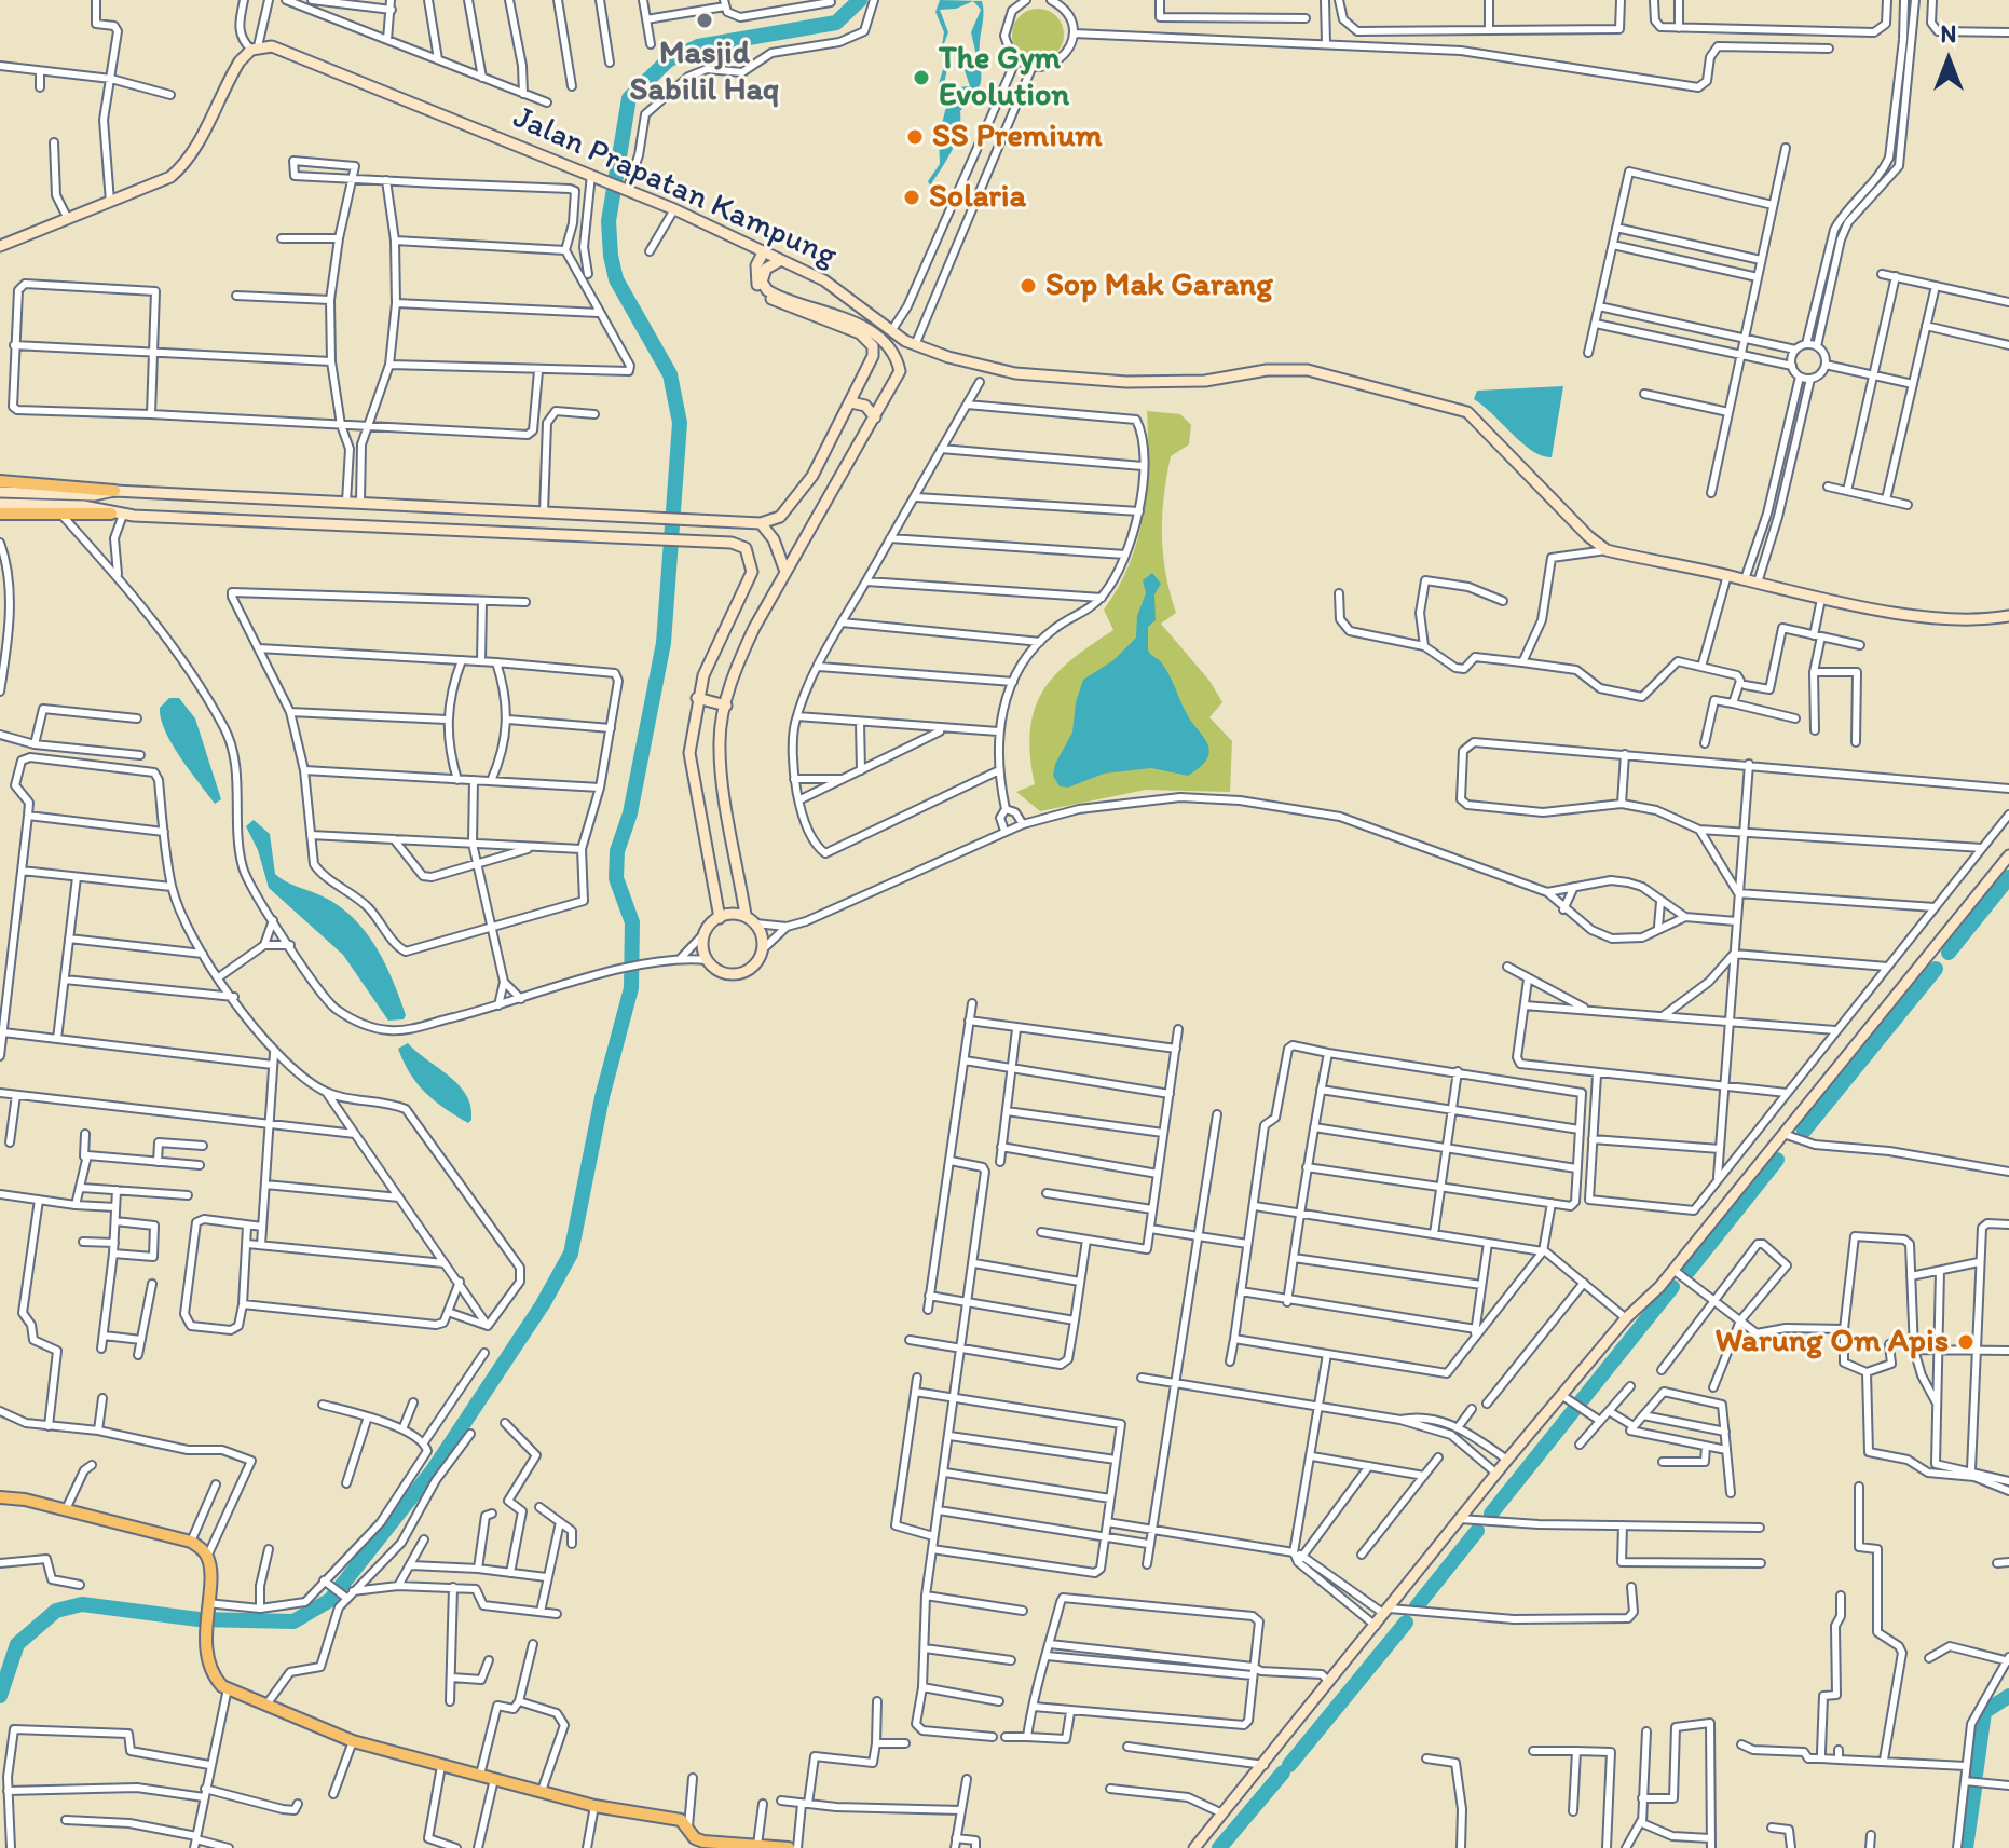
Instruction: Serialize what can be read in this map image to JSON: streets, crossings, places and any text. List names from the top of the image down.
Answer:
{
  "streets": {
    "street": ["Jalan Prapatan Kampung"]
  },
  "places": [
    "Masjid Sabilil Haq",
    "The Gym Evolution",
    "SS Premium",
    "Solaria",
    "Sop Mak Garang",
    "Warung Om Apis"
  ],
  "north": "top"
}
